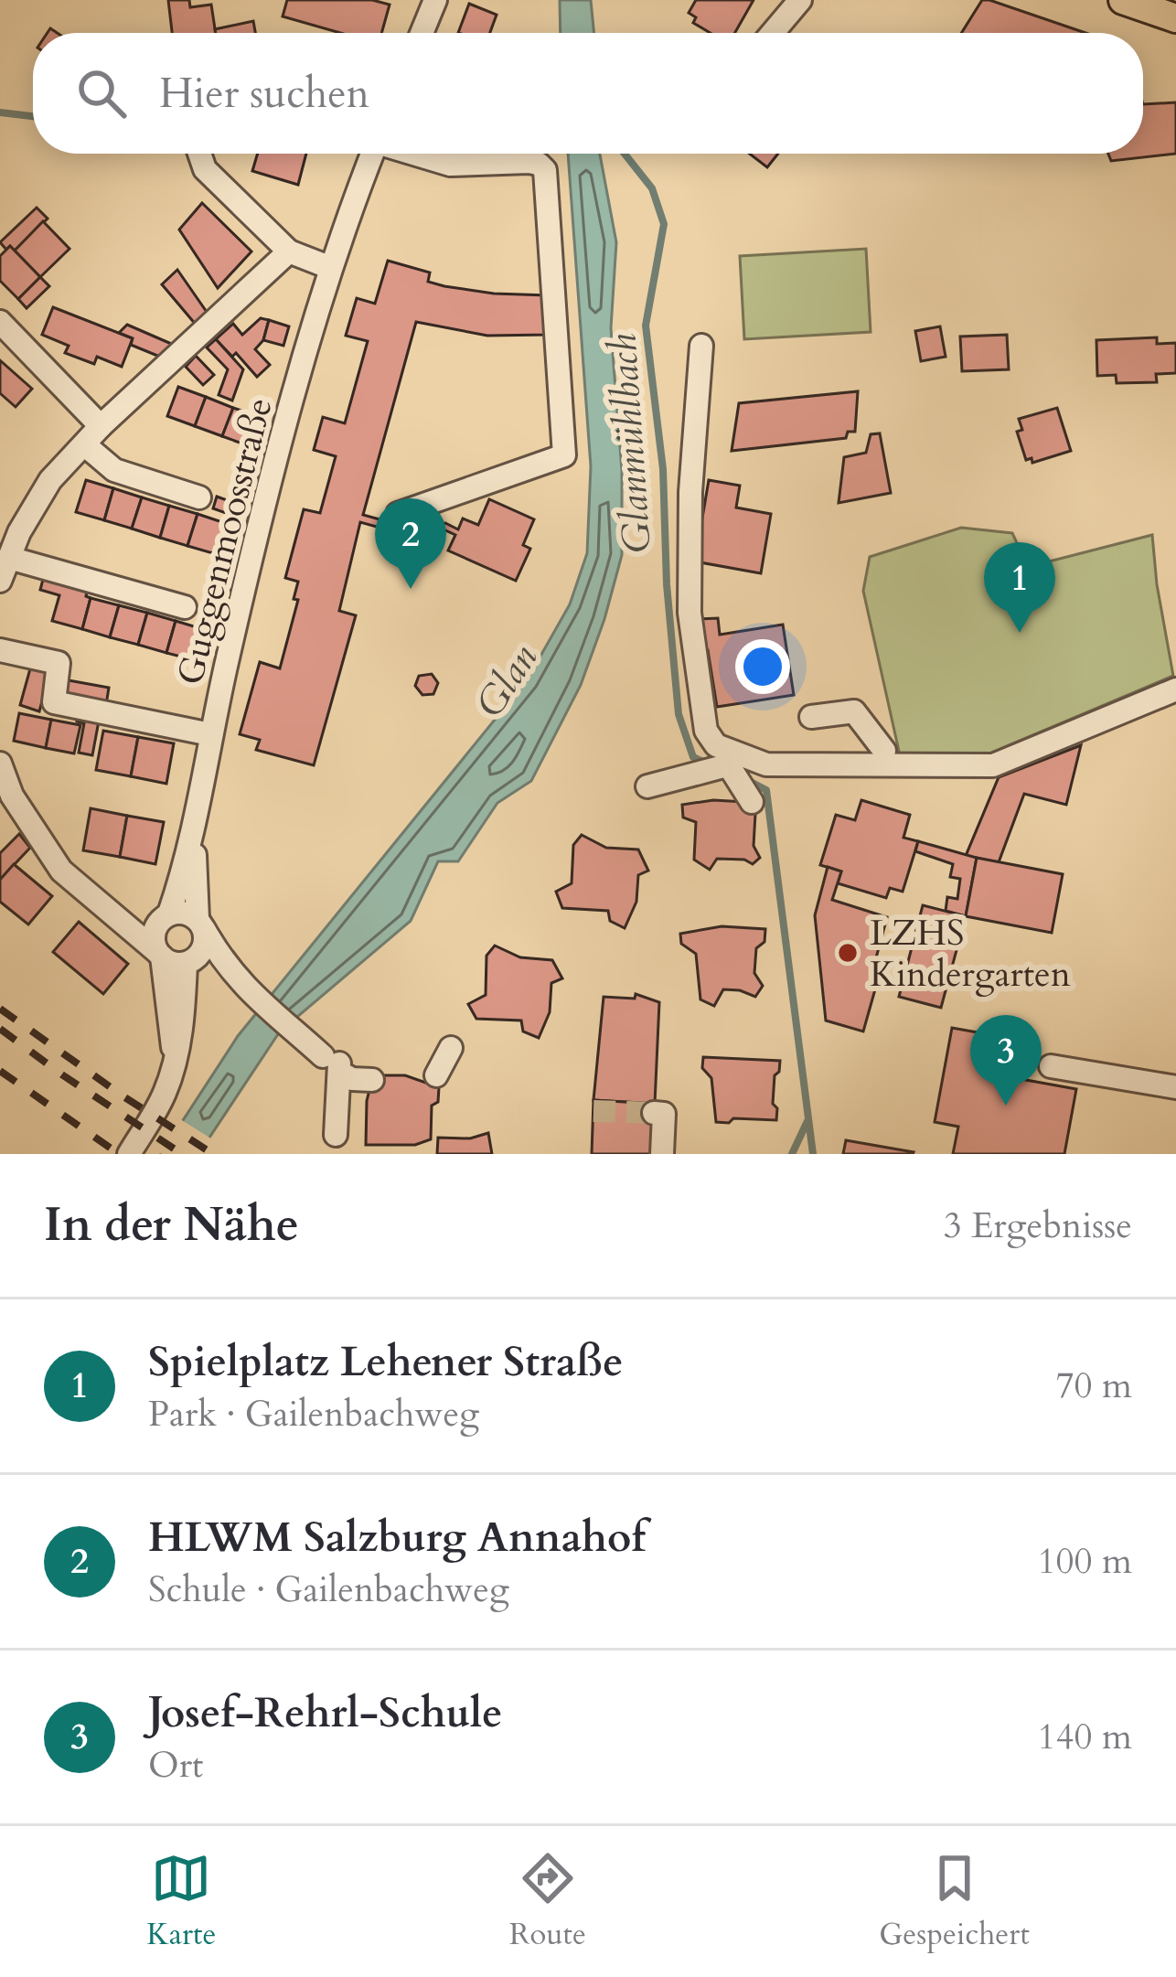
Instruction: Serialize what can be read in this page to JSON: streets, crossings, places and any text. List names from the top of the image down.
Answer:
{
  "streets": {
    "street": ["Guggenmoosstraße"]
  },
  "water": ["Glanmühlbach", "Glan"],
  "places": ["LZHS Kindergarten"],
  "page": {
    "search": "Hier suchen",
    "pins": ["2", "1", "3"],
    "heading": ["In der Nähe", "3 Ergebnisse"],
    "list": [
      {
        "mark": "1",
        "name": "Spielplatz Lehener Straße",
        "note": "Park · Gailenbachweg",
        "value": "70 m"
      },
      {
        "mark": "2",
        "name": "HLWM Salzburg Annahof",
        "note": "Schule · Gailenbachweg",
        "value": "100 m"
      },
      {
        "mark": "3",
        "name": "Josef-Rehrl-Schule",
        "note": "Ort",
        "value": "140 m"
      }
    ],
    "nav": ["Karte", "Route", "Gespeichert"]
  }
}
